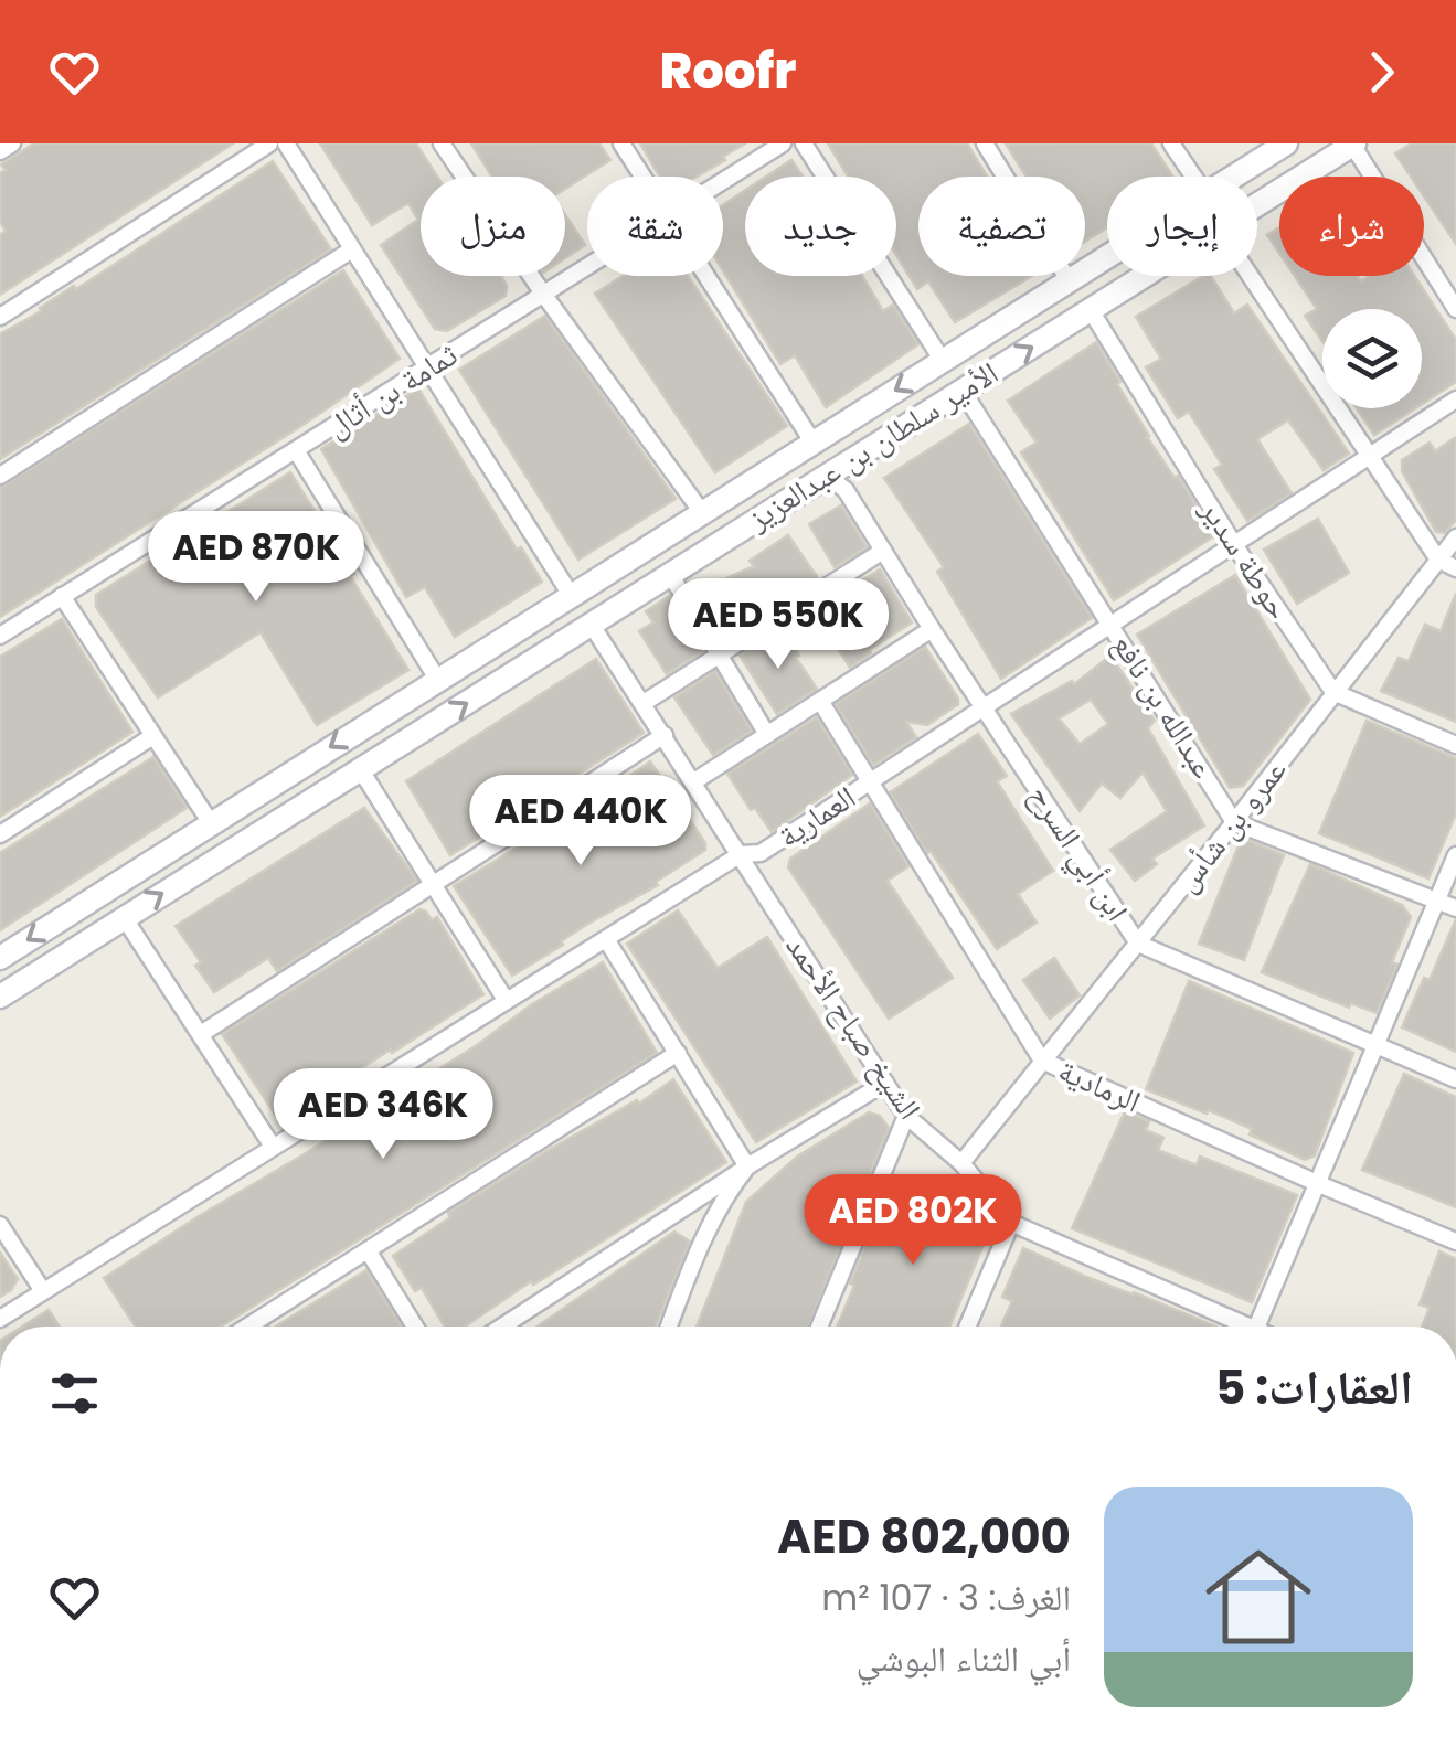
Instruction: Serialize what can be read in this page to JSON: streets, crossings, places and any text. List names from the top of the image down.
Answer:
{
  "streets": {
    "street": [
      "ثمامة بن أثال",
      "الأمير سلطان بن عبدالعزيز",
      "حوطة سدير",
      "عبدالله بن نافع",
      "العمارية",
      "عمرو بن شأس",
      "ابن أبي السرح",
      "الشيخ صباح الأحمد",
      "الرمادية"
    ]
  },
  "crossings": [
    ["الأمير سلطان بن عبدالعزيز", "حوطة سدير"],
    ["الأمير سلطان بن عبدالعزيز", "عبدالله بن نافع"],
    ["الأمير سلطان بن عبدالعزيز", "ابن أبي السرح"],
    ["الأمير سلطان بن عبدالعزيز", "الشيخ صباح الأحمد"],
    ["حوطة سدير", "العمارية"],
    ["حوطة سدير", "عمرو بن شأس"],
    ["عبدالله بن نافع", "العمارية"],
    ["عبدالله بن نافع", "عمرو بن شأس"],
    ["العمارية", "ابن أبي السرح"],
    ["العمارية", "الشيخ صباح الأحمد"],
    ["العمارية", "الرمادية"],
    ["عمرو بن شأس", "ابن أبي السرح"],
    ["عمرو بن شأس", "الشيخ صباح الأحمد"],
    ["عمرو بن شأس", "الرمادية"]
  ],
  "page": {
    "header": "Roofr",
    "chip": [
      "شراء",
      "إيجار",
      "تصفية",
      "جديد",
      "شقة",
      "منزل"
    ],
    "price": [
      "AED 870K",
      "AED 550K",
      "AED 440K",
      "AED 346K",
      "AED 802K"
    ],
    "heading": "العقارات: 5",
    "list": [
      {
        "name": "AED 802,000",
        "note": "الغرف: 3 · 107 m² · أبي الثناء البوشي"
      }
    ]
  }
}
